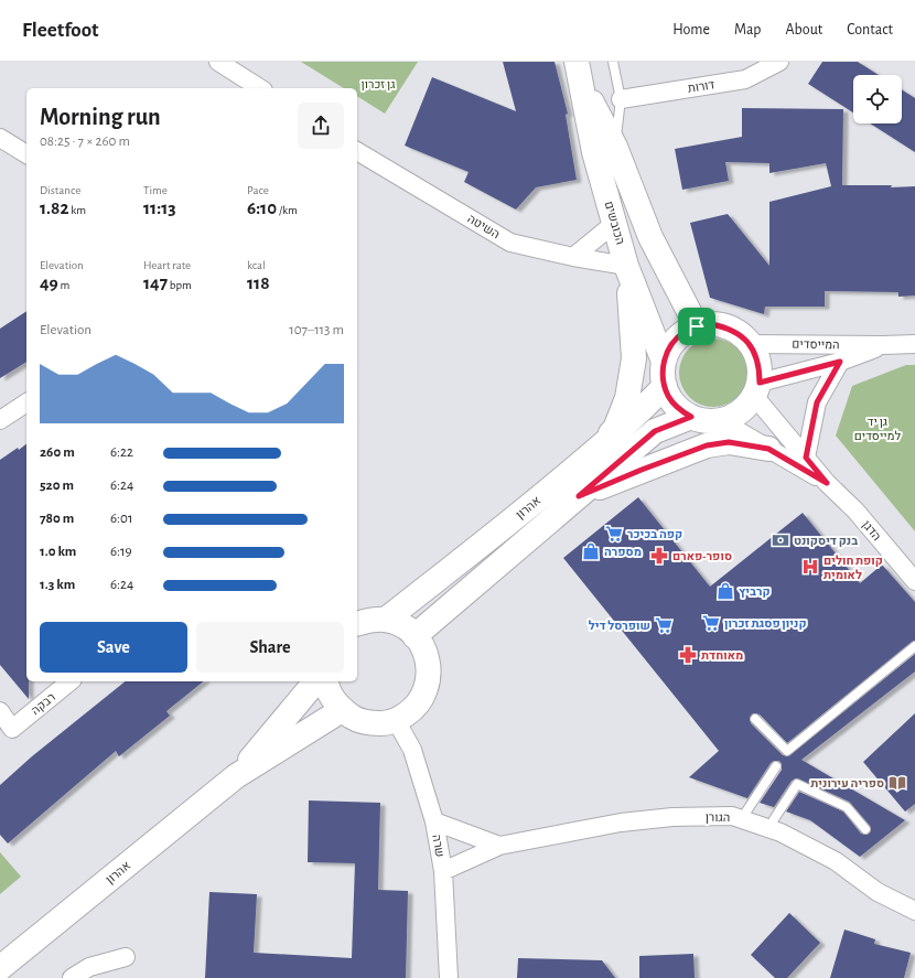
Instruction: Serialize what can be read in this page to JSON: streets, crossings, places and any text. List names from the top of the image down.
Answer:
{
  "streets": {
    "street": [
      "דורות",
      "הכובשים",
      "השיטה",
      "המייסדים",
      "אהרון",
      "הדגן",
      "רבקה",
      "הגורן",
      "שרה"
    ]
  },
  "crossings": [
    ["הכובשים", "השיטה"],
    ["הכובשים", "המייסדים"],
    ["הכובשים", "אהרון"],
    ["הכובשים", "הדגן"],
    ["המייסדים", "אהרון"],
    ["המייסדים", "הדגן"],
    ["אהרון", "הדגן"],
    ["הגורן", "שרה"]
  ],
  "parks": ["גן זכרון", "גן יד למייסדים"],
  "places": {
    "supermarket": ["קפה בכיכר", "קניון פסגת זכרון", "שופרסל דיל"],
    "bank": ["בנק דיסקונט"],
    "shop": ["מספרה", "קרביץ"],
    "pharmacy": ["סופר-פארם", "מאוחדת"],
    "hospital": ["קופת חולים לאומית"],
    "library": ["ספריה עירונית"]
  },
  "page": {
    "header": "Fleetfoot",
    "nav": [
      "Home",
      "Map",
      "About",
      "Contact"
    ],
    "heading": ["Morning run", "08:25 · 7 × 260 m"],
    "stats": [
      ["Distance", "1.82 km"],
      ["Time", "11:13"],
      ["Pace", "6:10 /km"],
      ["Elevation", "49 m"],
      ["Heart rate", "147 bpm"],
      ["kcal", "118"]
    ],
    "chart": ["Elevation", "107–113 m"],
    "list": [
      {
        "name": "260 m",
        "note": "6:22"
      },
      {
        "name": "520 m",
        "note": "6:24"
      },
      {
        "name": "780 m",
        "note": "6:01"
      },
      {
        "name": "1.0 km",
        "note": "6:19"
      },
      {
        "name": "1.3 km",
        "note": "6:24"
      }
    ],
    "buttons": ["Save", "Share"]
  }
}
